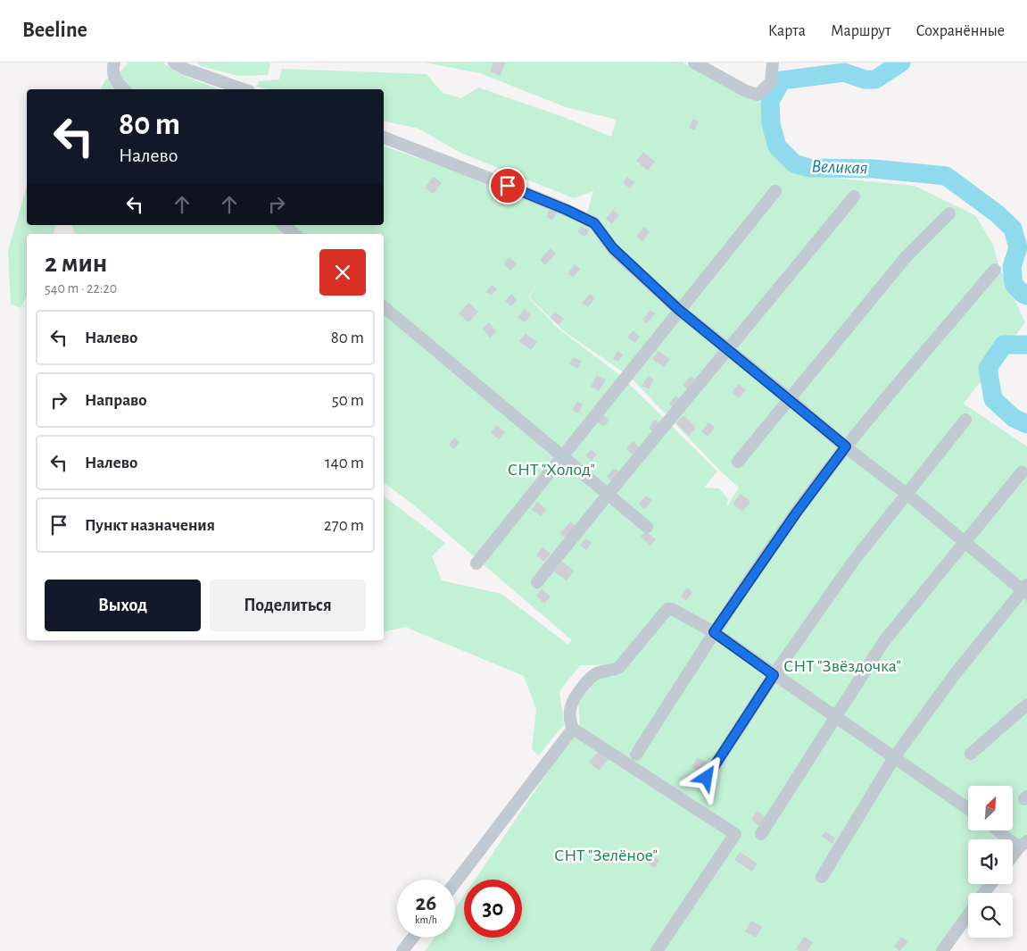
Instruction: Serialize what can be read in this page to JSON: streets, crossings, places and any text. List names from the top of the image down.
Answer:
{
  "water": ["Великая"],
  "parks": ["СНТ \"Холод\"", "СНТ \"Звёздочка\"", "СНТ \"Зелёное\""],
  "north": "top right",
  "page": {
    "header": "Beeline",
    "nav": ["Карта", "Маршрут", "Сохранённые"],
    "turn": ["80 m", "Налево"],
    "heading": ["2 мин", "540 m · 22:20"],
    "list": [
      {
        "name": "Налево",
        "value": "80 m"
      },
      {
        "name": "Направо",
        "value": "50 m"
      },
      {
        "name": "Налево",
        "value": "140 m"
      },
      {
        "name": "Пункт назначения",
        "value": "270 m"
      }
    ],
    "buttons": ["Выход", "Поделиться"],
    "speed": "26 km/h",
    "limit": "30"
  }
}
